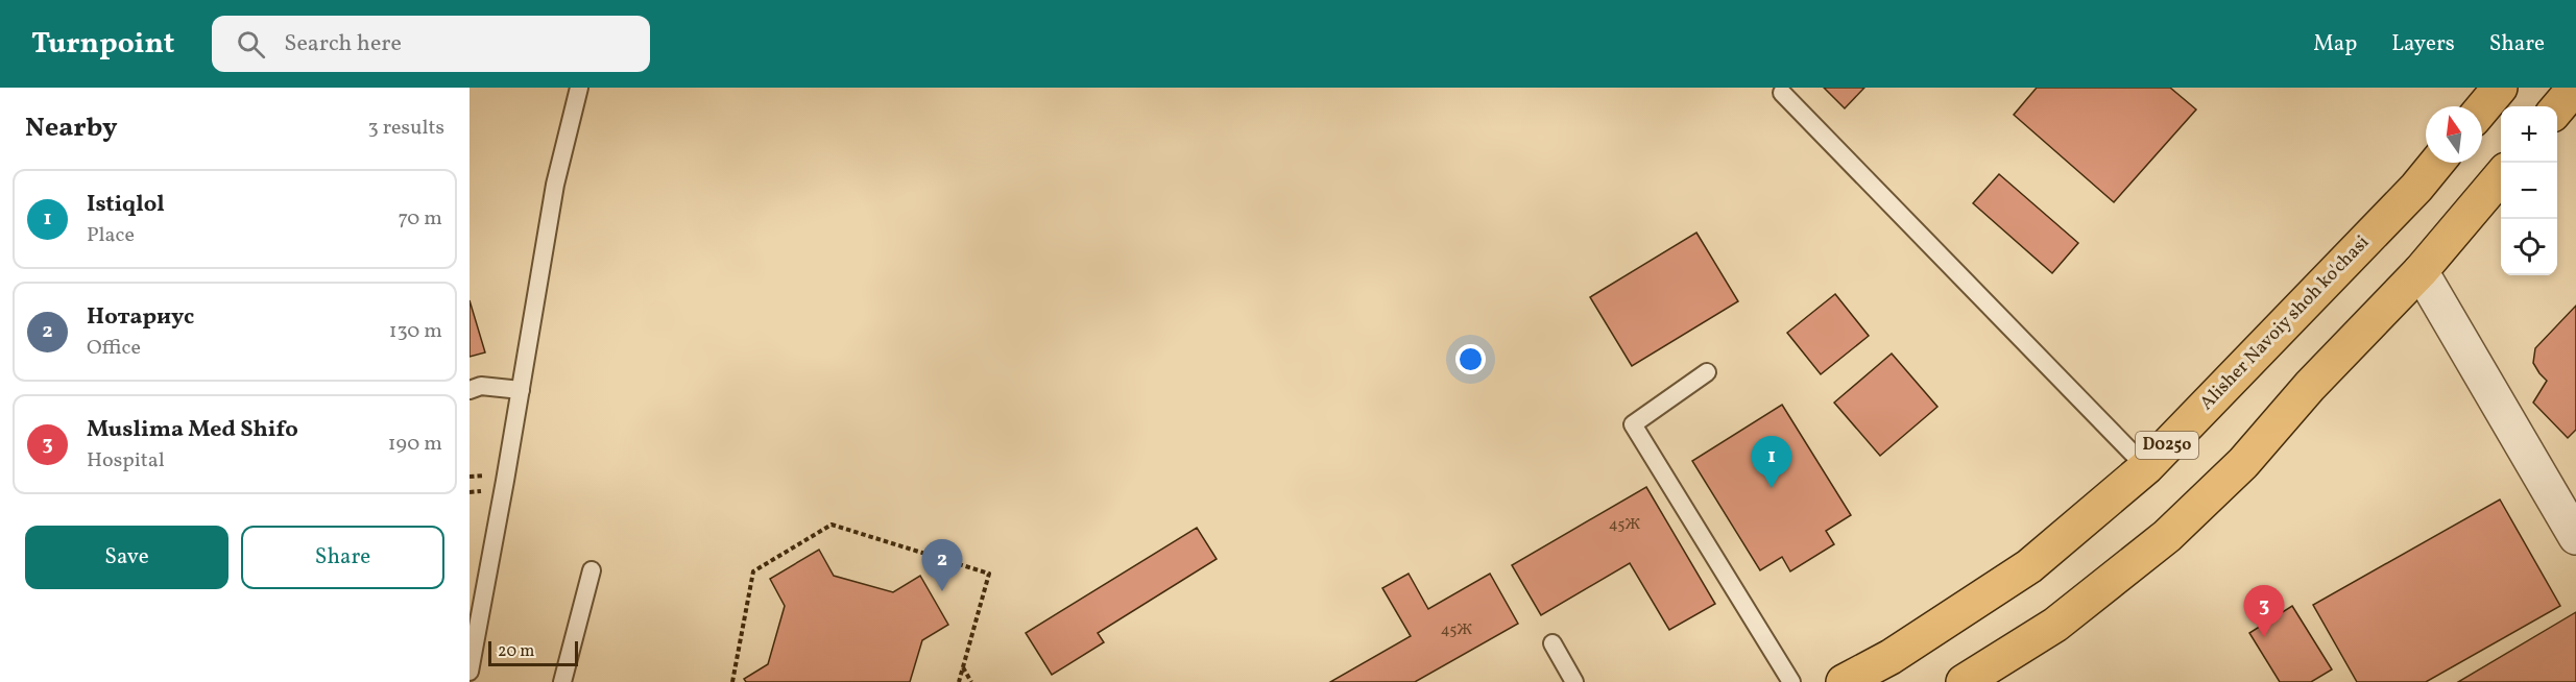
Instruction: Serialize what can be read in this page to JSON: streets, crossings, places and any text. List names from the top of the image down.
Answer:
{
  "streets": {
    "main road": ["Alisher Navoiy shoh ko'chasi", "D025o"]
  },
  "house_numbers": ["45Ж", "45Ж"],
  "scale_bar": "20 m",
  "north": "top",
  "page": {
    "header": "Turnpoint",
    "search": "Search here",
    "nav": ["Map", "Layers", "Share"],
    "heading": ["Nearby", "3 results"],
    "map_buttons": ["+", "−"],
    "list": [
      {
        "mark": "1",
        "name": "Istiqlol",
        "note": "Place",
        "value": "70 m"
      },
      {
        "mark": "2",
        "name": "Нотариус",
        "note": "Office",
        "value": "130 m"
      },
      {
        "mark": "3",
        "name": "Muslima Med Shifo",
        "note": "Hospital",
        "value": "190 m"
      }
    ],
    "pins": ["1", "2", "3"],
    "buttons": ["Save", "Share"],
    "scale": "20 m"
  }
}
